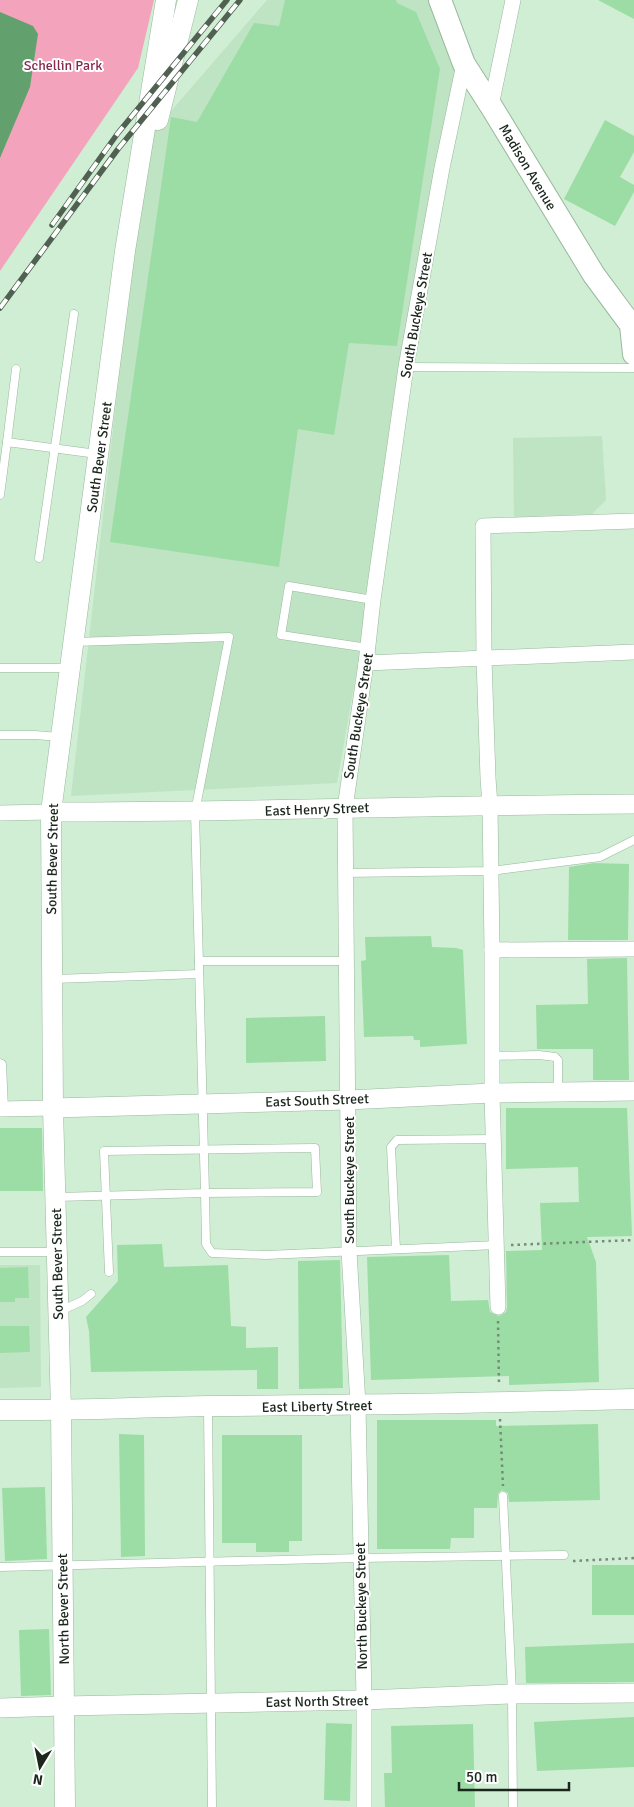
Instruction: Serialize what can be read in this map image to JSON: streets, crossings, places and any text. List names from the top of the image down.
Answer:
{
  "streets": {
    "main road": [
      "Madison Avenue",
      "South Bever Street",
      "East Liberty Street",
      "North Bever Street"
    ],
    "street": [
      "South Buckeye Street",
      "East Henry Street",
      "East South Street",
      "North Buckeye Street",
      "East North Street"
    ]
  },
  "crossings": [
    ["Madison Avenue", "South Buckeye Street"],
    ["South Buckeye Street", "East Henry Street"],
    ["South Buckeye Street", "East South Street"],
    ["South Buckeye Street", "East Liberty Street"],
    ["South Buckeye Street", "North Buckeye Street"],
    ["South Bever Street", "East Henry Street"],
    ["South Bever Street", "East South Street"],
    ["South Bever Street", "East Liberty Street"],
    ["South Bever Street", "North Bever Street"],
    ["East Liberty Street", "North Buckeye Street"],
    ["East Liberty Street", "North Bever Street"],
    ["North Buckeye Street", "East North Street"],
    ["North Bever Street", "East North Street"]
  ],
  "parks": ["Schellin Park"],
  "scale_bar": "50 m",
  "north": "bottom"
}
